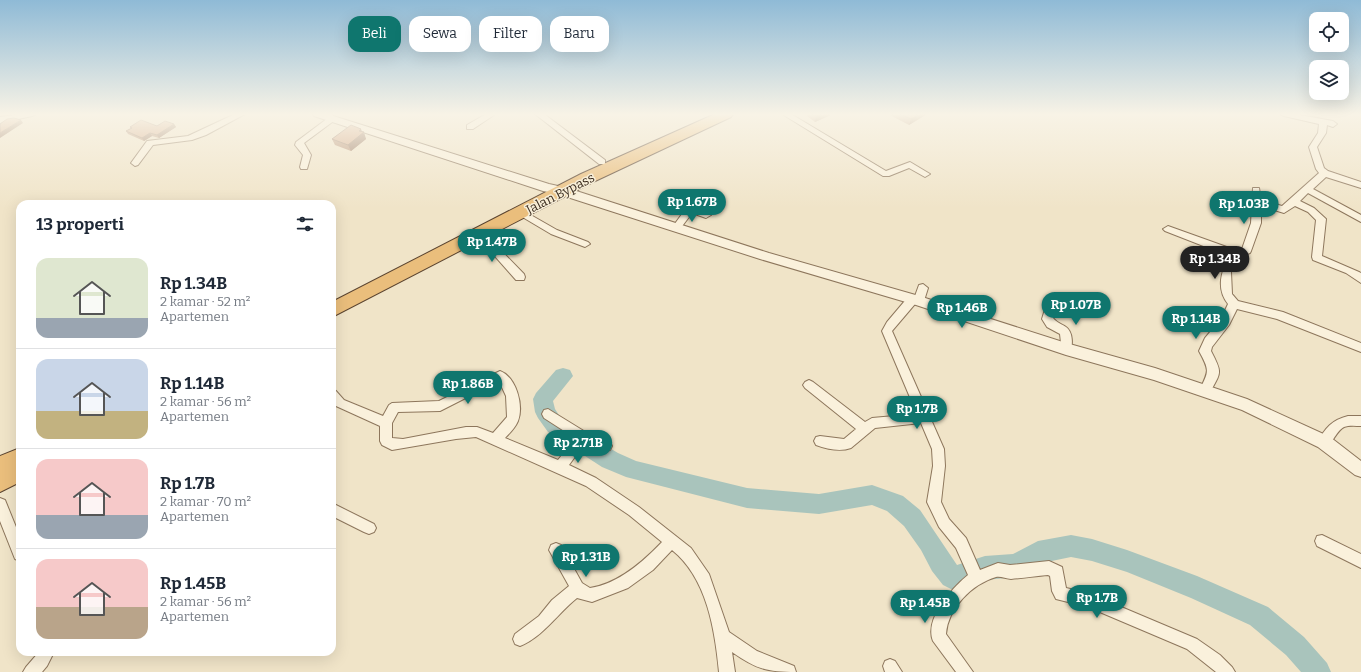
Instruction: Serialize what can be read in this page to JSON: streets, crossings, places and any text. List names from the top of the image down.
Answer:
{
  "streets": {
    "highway": ["Jalan Bypass"]
  },
  "page": {
    "chip": [
      "Beli",
      "Sewa",
      "Filter",
      "Baru"
    ],
    "price": [
      "Rp 1.67B",
      "Rp 1.03B",
      "Rp 1.47B",
      "Rp 1.34B",
      "Rp 1.07B",
      "Rp 1.46B",
      "Rp 1.14B",
      "Rp 1.86B",
      "Rp 1.7B",
      "Rp 2.71B",
      "Rp 1.31B",
      "Rp 1.7B",
      "Rp 1.45B"
    ],
    "heading": "13 properti",
    "list": [
      {
        "name": "Rp 1.34B",
        "note": "2 kamar · 52 m² · Apartemen"
      },
      {
        "name": "Rp 1.14B",
        "note": "2 kamar · 56 m² · Apartemen"
      },
      {
        "name": "Rp 1.7B",
        "note": "2 kamar · 70 m² · Apartemen"
      },
      {
        "name": "Rp 1.45B",
        "note": "2 kamar · 56 m² · Apartemen"
      }
    ]
  }
}
